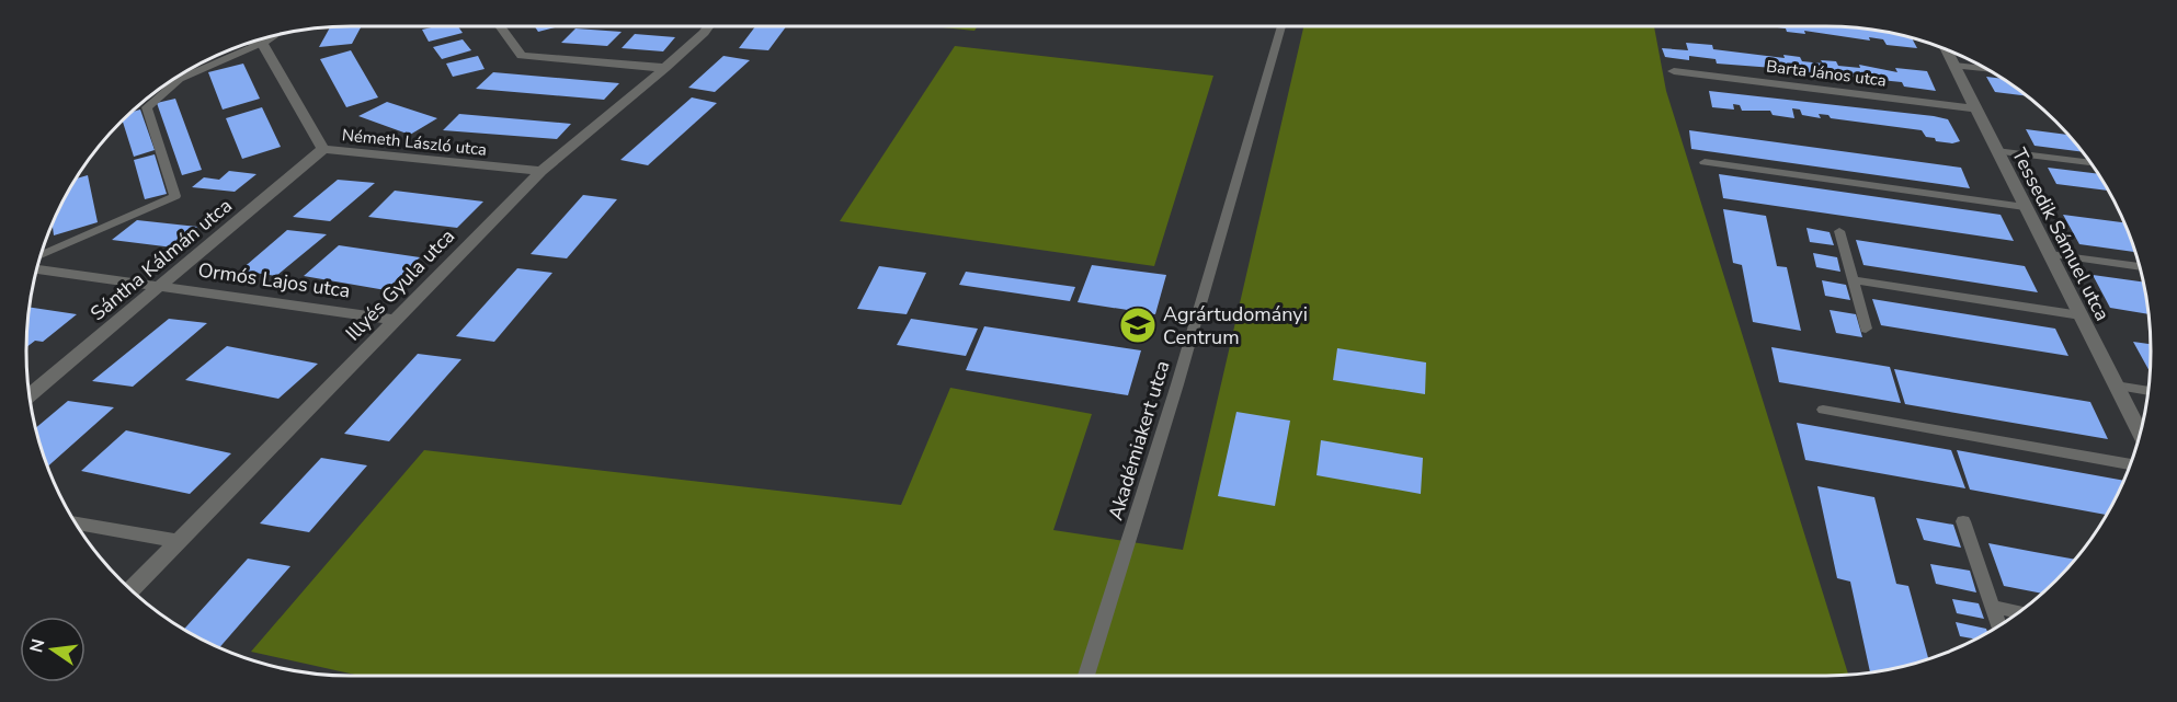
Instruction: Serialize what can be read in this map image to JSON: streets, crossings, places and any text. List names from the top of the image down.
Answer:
{
  "streets": {
    "street": [
      "Barta János utca",
      "Németh László utca",
      "Tessedik Sámuel utca",
      "Sántha Kálmán utca",
      "Ormós Lajos utca",
      "Illyés Gyula utca"
    ],
    "lane": ["Akadémiakert utca"]
  },
  "crossings": [
    ["Barta János utca", "Tessedik Sámuel utca"],
    ["Németh László utca", "Sántha Kálmán utca"],
    ["Németh László utca", "Illyés Gyula utca"],
    ["Sántha Kálmán utca", "Ormós Lajos utca"],
    ["Ormós Lajos utca", "Illyés Gyula utca"]
  ],
  "places": {
    "school or university": ["Agrártudományi Centrum"]
  },
  "north": "left"
}
